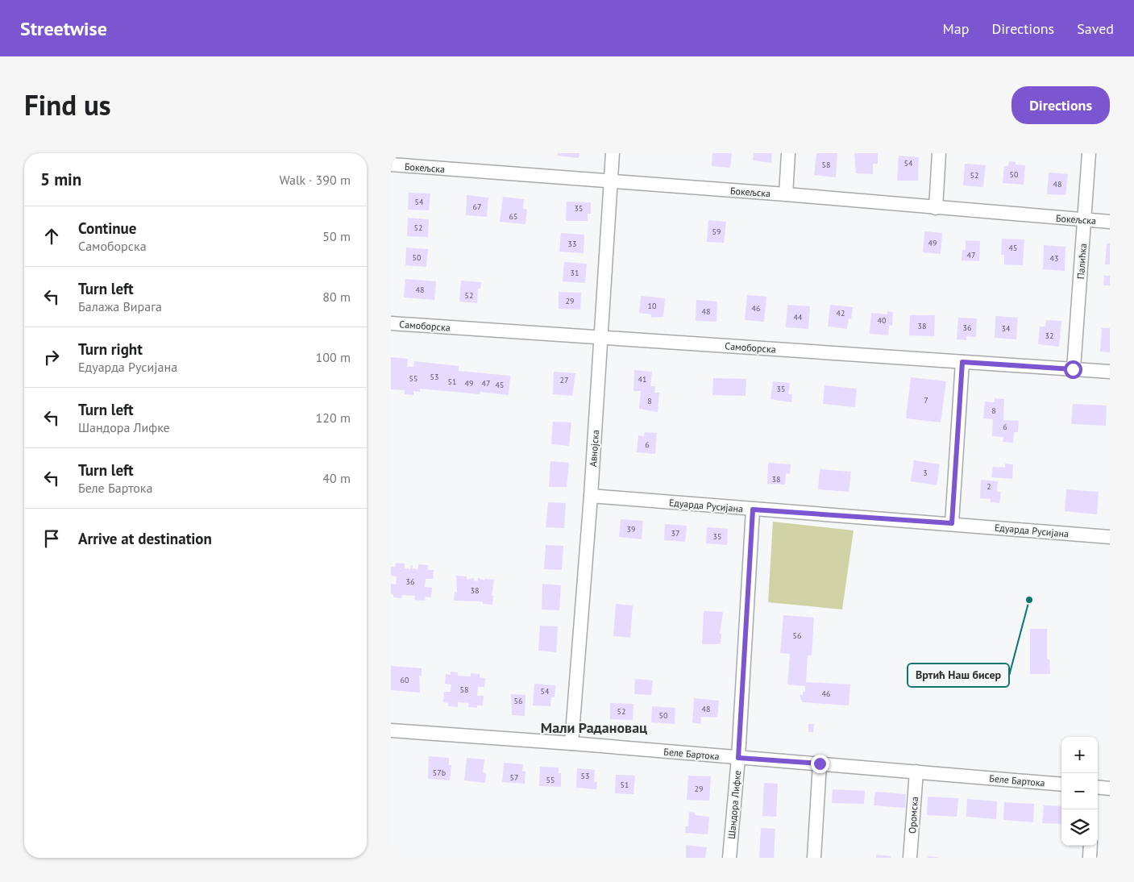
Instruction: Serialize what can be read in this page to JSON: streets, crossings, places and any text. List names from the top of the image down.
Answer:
{
  "streets": {
    "street": [
      "Бокељска",
      "Палићка",
      "Самоборска",
      "Авнојска",
      "Едуарда Русијана",
      "Беле Бартока",
      "Шандора Лифке",
      "Оромска"
    ]
  },
  "crossings": [
    ["Бокељска", "Палићка"],
    ["Бокељска", "Авнојска"],
    ["Палићка", "Самоборска"],
    ["Самоборска", "Авнојска"],
    ["Авнојска", "Едуарда Русијана"],
    ["Авнојска", "Беле Бартока"],
    ["Едуарда Русијана", "Шандора Лифке"],
    ["Беле Бартока", "Шандора Лифке"],
    ["Беле Бартока", "Оромска"]
  ],
  "districts": ["Мали Радановац"],
  "places": ["Вртић Наш бисер"],
  "house_numbers": [
    "54",
    "58",
    "50",
    "52",
    "48",
    "54",
    "67",
    "35",
    "65",
    "52",
    "59",
    "49",
    "33",
    "45",
    "47",
    "50",
    "43",
    "31",
    "48",
    "52",
    "29",
    "10",
    "46",
    "48",
    "42",
    "44",
    "40",
    "38",
    "36",
    "34",
    "32",
    "53",
    "55",
    "41",
    "27",
    "51",
    "49",
    "47",
    "45",
    "35",
    "7",
    "8",
    "8",
    "6",
    "6",
    "3",
    "38",
    "2",
    "39",
    "37",
    "35",
    "36",
    "38",
    "56",
    "60",
    "58",
    "54",
    "46",
    "56",
    "48",
    "52",
    "50",
    "57b",
    "53",
    "57",
    "55",
    "51",
    "29"
  ],
  "page": {
    "header": "Streetwise",
    "nav": ["Map", "Directions", "Saved"],
    "title": "Find us",
    "buttons": "Directions",
    "heading": ["5 min", "Walk · 390 m"],
    "list": [
      ["Continue", "Самоборска", "50 m"],
      ["Turn left", "Балажа Вирага", "80 m"],
      ["Turn right", "Едуарда Русијана", "100 m"],
      ["Turn left", "Шандора Лифке", "120 m"],
      ["Turn left", "Беле Бартока", "40 m"],
      "Arrive at destination"
    ],
    "map_buttons": ["+", "−"]
  }
}
